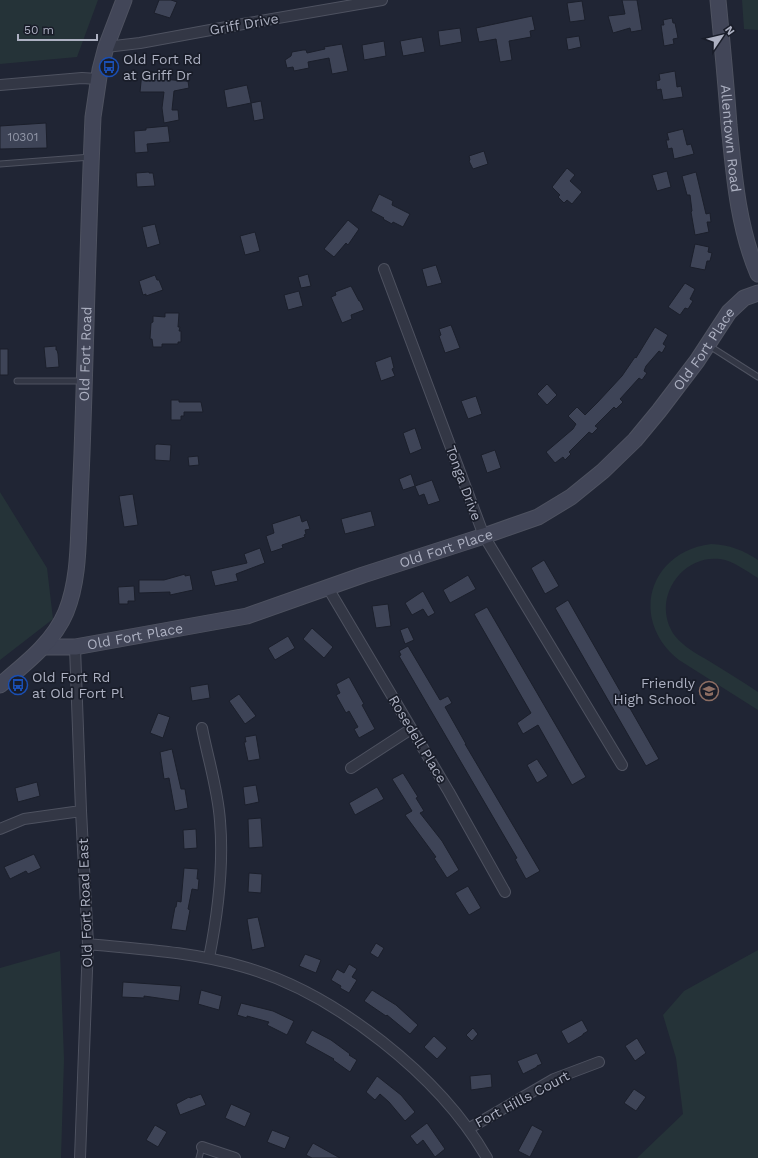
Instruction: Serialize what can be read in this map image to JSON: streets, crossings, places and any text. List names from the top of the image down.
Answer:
{
  "streets": {
    "main road": ["Allentown Road", "Old Fort Place", "Old Fort Road"],
    "street": [
      "Griff Drive",
      "Tonga Drive",
      "Rosedell Place",
      "Old Fort Road East",
      "Fort Hills Court"
    ]
  },
  "crossings": [
    ["Griff Drive", "Old Fort Road"],
    ["Old Fort Place", "Old Fort Road"],
    ["Old Fort Place", "Tonga Drive"],
    ["Old Fort Place", "Rosedell Place"],
    ["Old Fort Place", "Old Fort Road East"]
  ],
  "places": {
    "bus stop": ["Old Fort Rd at Griff Dr", "Old Fort Rd at Old Fort Pl"],
    "school or university": ["Friendly High School"]
  },
  "house_numbers": ["10301"],
  "scale_bar": "50 m",
  "north": "top right"
}
